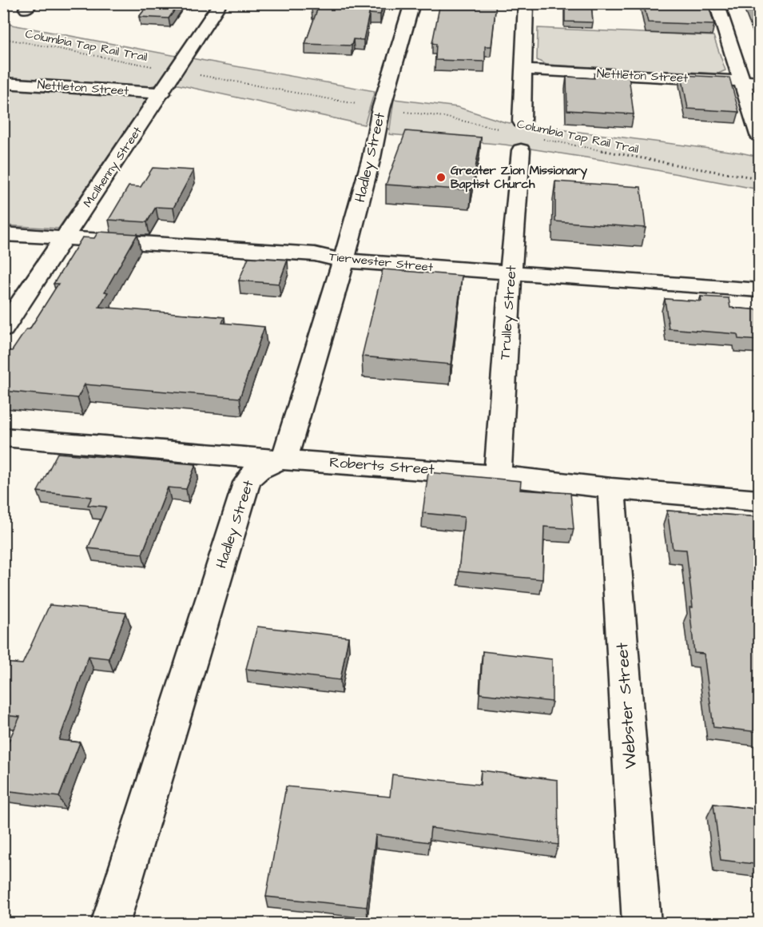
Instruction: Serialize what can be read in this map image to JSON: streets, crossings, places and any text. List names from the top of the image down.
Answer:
{
  "streets": {
    "street": [
      "Nettleton Street",
      "Hadley Street",
      "McIlhenny Street",
      "Tierwester Street",
      "Trulley Street",
      "Roberts Street",
      "Webster Street"
    ],
    "path": ["Columbia Tap Rail Trail"]
  },
  "crossings": [
    ["Nettleton Street", "McIlhenny Street"],
    ["Hadley Street", "Tierwester Street"],
    ["Hadley Street", "Roberts Street"],
    ["McIlhenny Street", "Tierwester Street"],
    ["Tierwester Street", "Trulley Street"],
    ["Trulley Street", "Roberts Street"],
    ["Roberts Street", "Webster Street"]
  ],
  "places": ["Greater Zion Missionary Baptist Church"]
}
